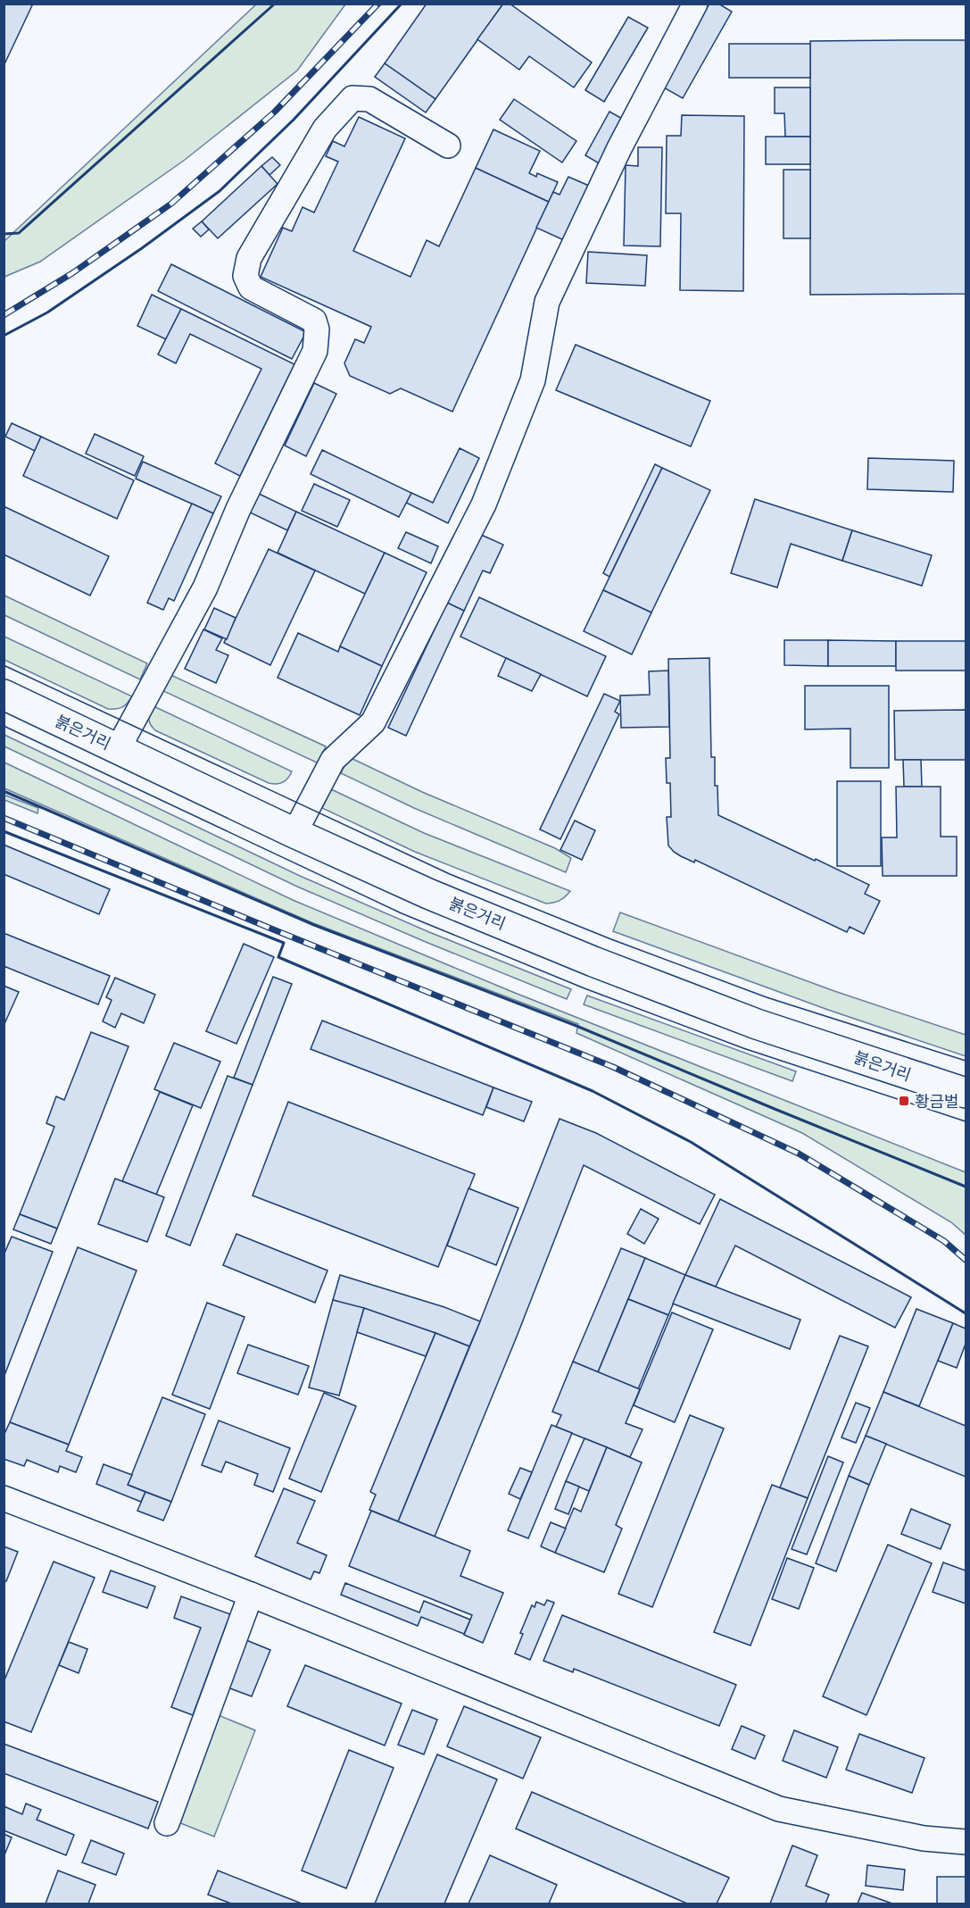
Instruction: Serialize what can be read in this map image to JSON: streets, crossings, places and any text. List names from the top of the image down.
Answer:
{
  "streets": {
    "main road": ["붉은거리"]
  },
  "places": {
    "transit": ["황금벌"]
  }
}
